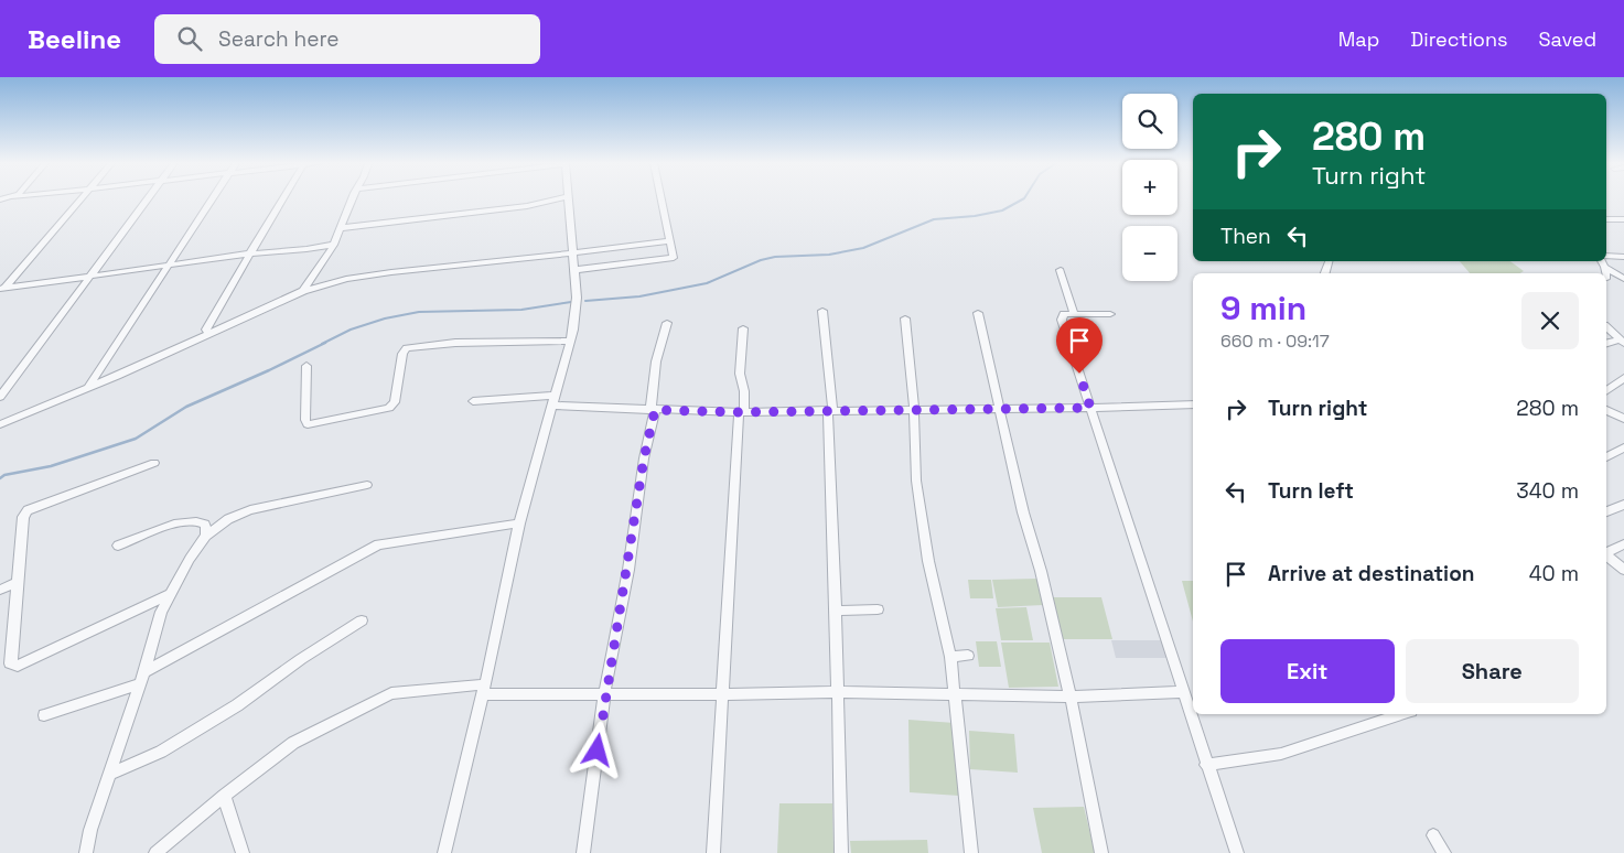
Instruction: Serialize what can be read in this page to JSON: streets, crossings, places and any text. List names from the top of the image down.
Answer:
{
  "page": {
    "header": "Beeline",
    "search": "Search here",
    "nav": ["Map", "Directions", "Saved"],
    "map_buttons": ["+", "−"],
    "turn": ["280 m", "Turn right"],
    "then": "Then",
    "heading": ["9 min", "660 m · 09:17"],
    "list": [
      {
        "name": "Turn right",
        "value": "280 m"
      },
      {
        "name": "Turn left",
        "value": "340 m"
      },
      {
        "name": "Arrive at destination",
        "value": "40 m"
      }
    ],
    "buttons": ["Exit", "Share"]
  }
}
